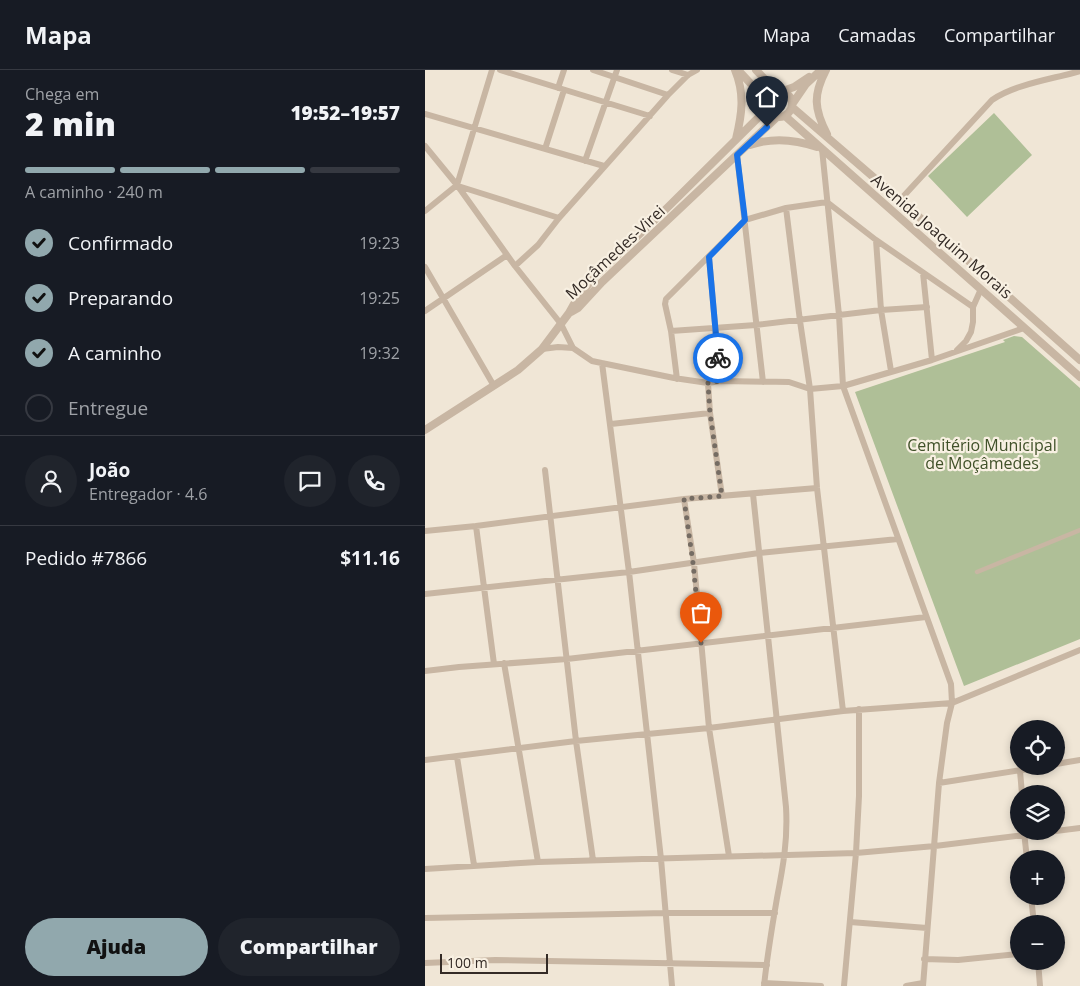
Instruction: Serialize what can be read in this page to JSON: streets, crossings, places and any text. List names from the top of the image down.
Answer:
{
  "streets": {
    "street": ["Avenida Joaquim Morais", "Moçâmedes-Virei"]
  },
  "crossings": [
    ["Avenida Joaquim Morais", "Moçâmedes-Virei"]
  ],
  "parks": ["Cemitério Municipal de Moçâmedes"],
  "scale_bar": "100 m",
  "page": {
    "header": "Mapa",
    "nav": ["Mapa", "Camadas", "Compartilhar"],
    "heading": ["2 min", "Chega em", "19:52–19:57"],
    "panel": [
      "João",
      "Entregador · 4.6",
      "Pedido #7866",
      "$11.16"
    ],
    "bar": "A caminho · 240 m",
    "list": [
      ["Confirmado", "19:23"],
      ["Preparando", "19:25"],
      ["A caminho", "19:32"],
      "Entregue"
    ],
    "map_buttons": ["+", "−"],
    "buttons": ["Ajuda", "Compartilhar"],
    "scale": "100 m"
  }
}
